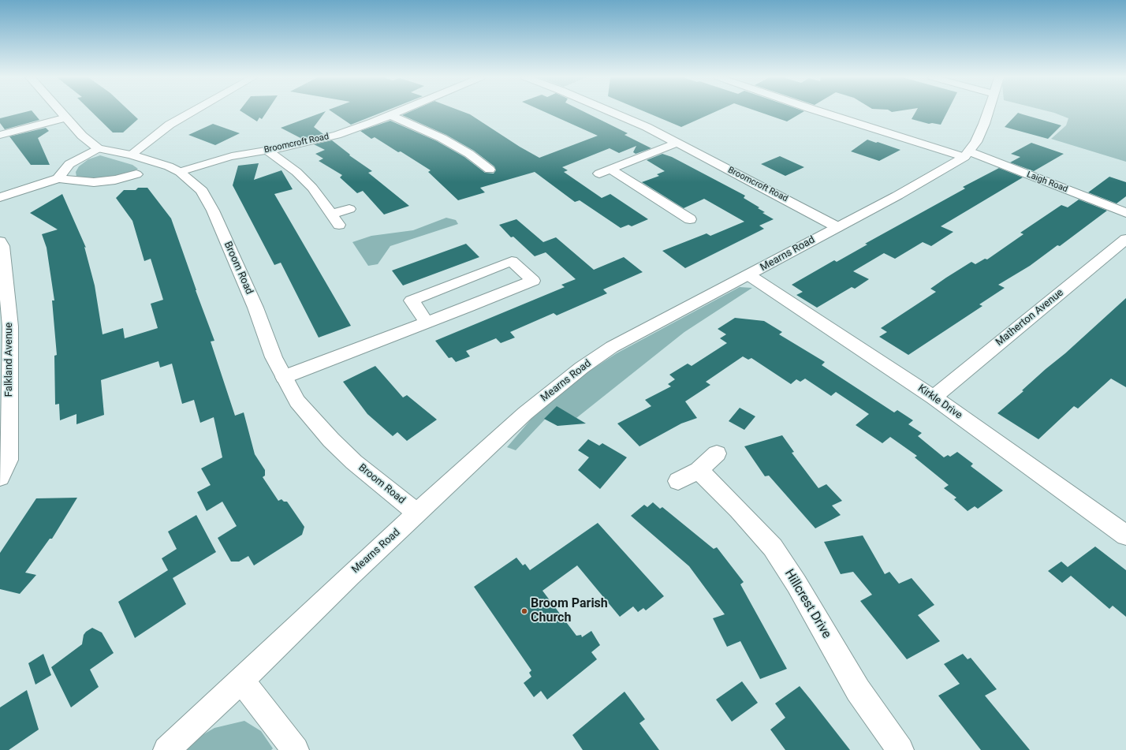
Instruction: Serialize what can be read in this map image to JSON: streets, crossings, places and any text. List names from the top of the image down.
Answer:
{
  "streets": {
    "street": [
      "Broomcroft Road",
      "Laigh Road",
      "Mearns Road",
      "Broom Road",
      "Matherton Avenue",
      "Falkland Avenue",
      "Kirkle Drive",
      "Hillcrest Drive"
    ]
  },
  "crossings": [
    ["Broomcroft Road", "Mearns Road"],
    ["Broomcroft Road", "Broom Road"],
    ["Laigh Road", "Mearns Road"],
    ["Mearns Road", "Broom Road"],
    ["Mearns Road", "Kirkle Drive"],
    ["Matherton Avenue", "Kirkle Drive"]
  ],
  "places": ["Broom Parish Church"]
}
